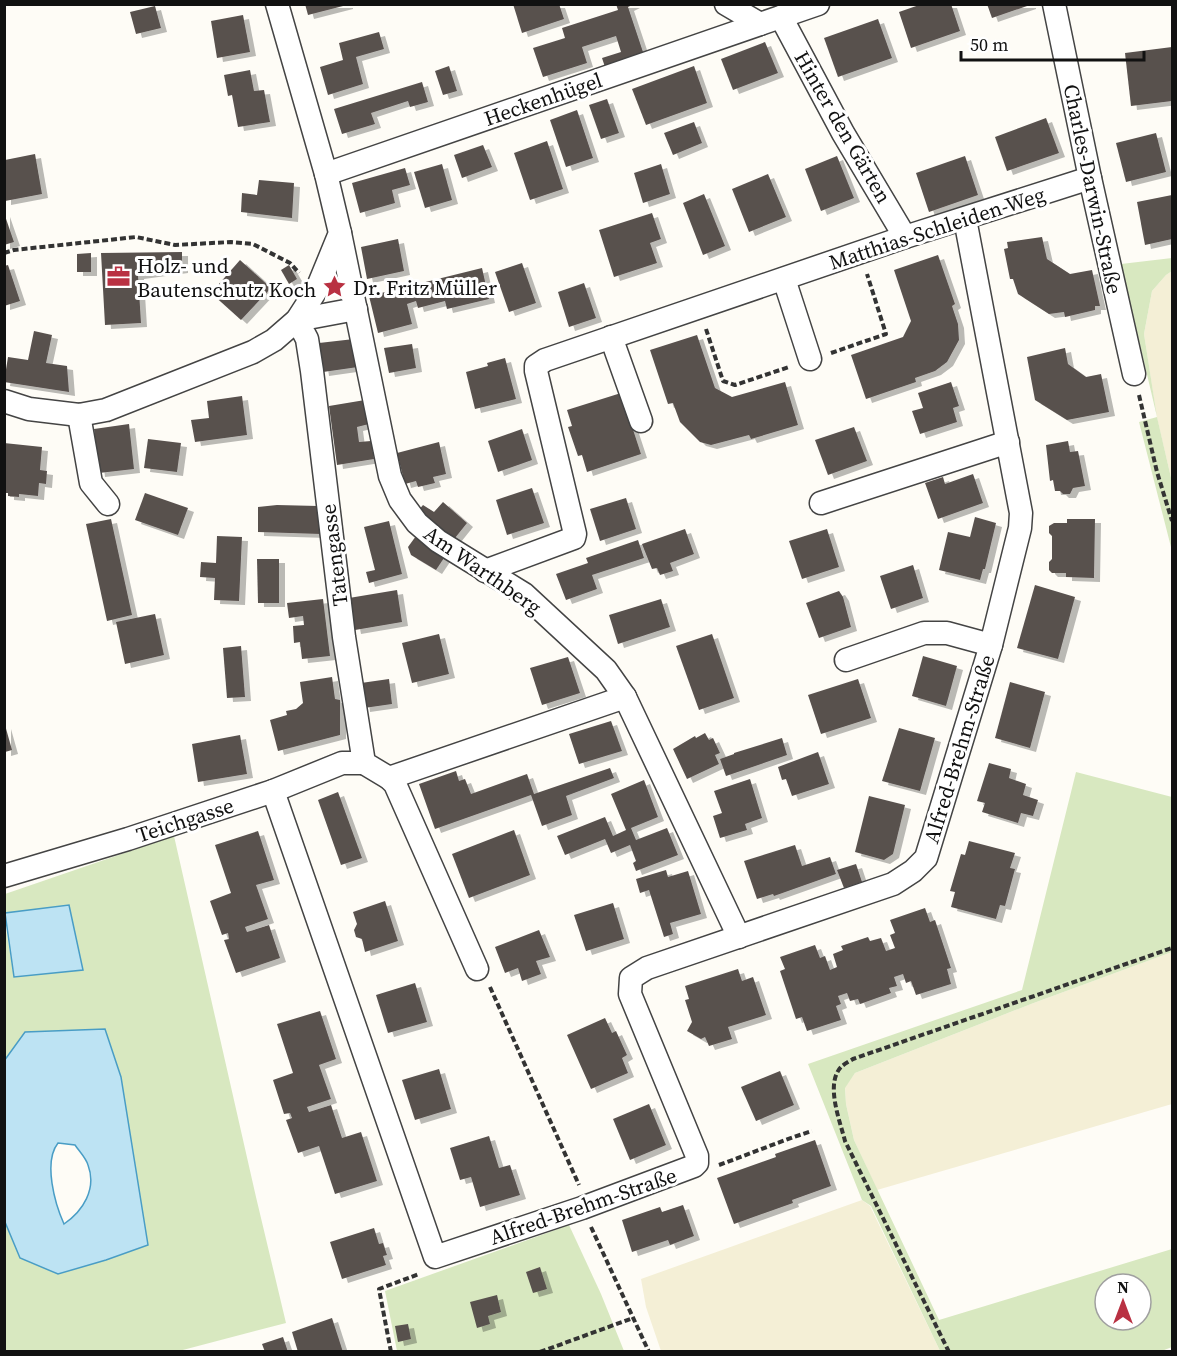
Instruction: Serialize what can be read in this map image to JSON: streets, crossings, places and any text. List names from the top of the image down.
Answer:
{
  "streets": {
    "street": [
      "Heckenhügel",
      "Hinter den Gärten",
      "Charles-Darwin-Straße",
      "Matthias-Schleiden-Weg",
      "Tatengasse",
      "Am Warthberg",
      "Alfred-Brehm-Straße",
      "Teichgasse"
    ]
  },
  "crossings": [
    ["Heckenhügel", "Hinter den Gärten"],
    ["Heckenhügel", "Am Warthberg"],
    ["Hinter den Gärten", "Matthias-Schleiden-Weg"],
    ["Charles-Darwin-Straße", "Matthias-Schleiden-Weg"],
    ["Matthias-Schleiden-Weg", "Am Warthberg"],
    ["Matthias-Schleiden-Weg", "Alfred-Brehm-Straße"],
    ["Tatengasse", "Teichgasse"],
    ["Am Warthberg", "Alfred-Brehm-Straße"]
  ],
  "places": {
    "office": ["Holz- und Bautenschutz Koch"],
    "place": ["Dr. Fritz Müller"]
  },
  "scale_bar": "50 m",
  "north": "top"
}
